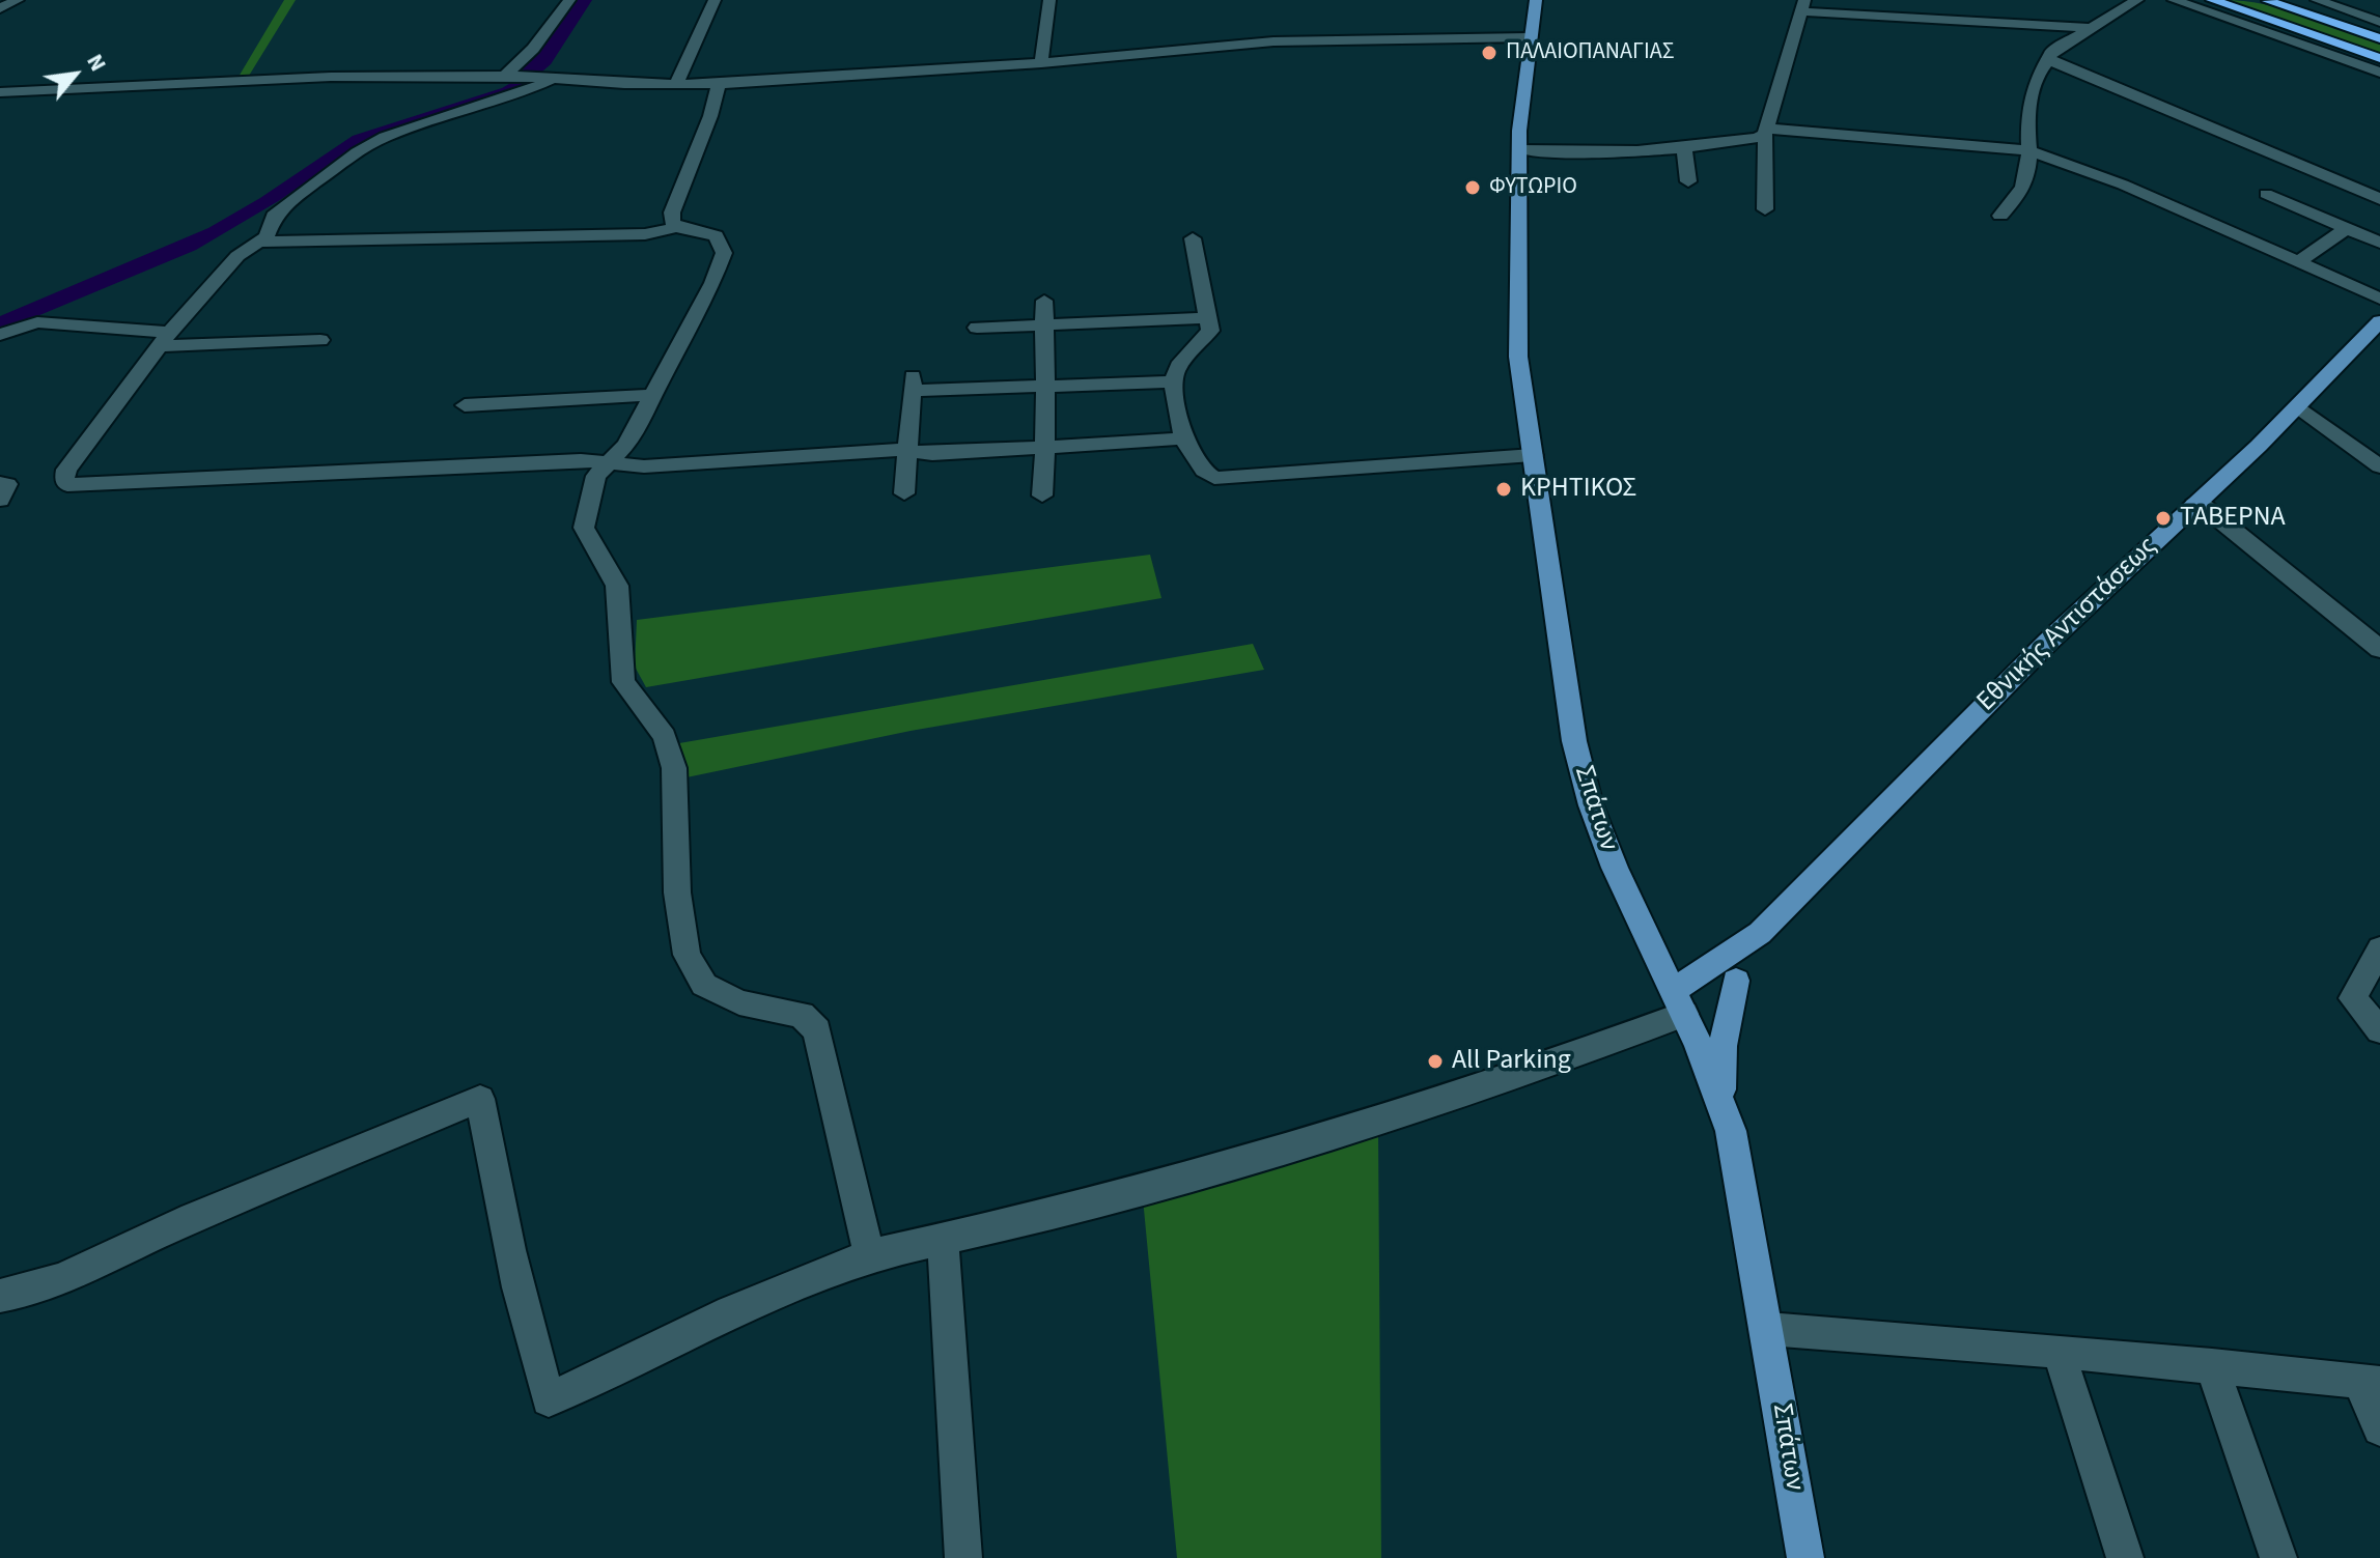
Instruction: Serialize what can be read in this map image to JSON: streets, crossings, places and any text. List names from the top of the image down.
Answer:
{
  "streets": {
    "main road": ["Εθνικής Αντιστάσεως", "Σπάτων"]
  },
  "crossings": [
    ["Εθνικής Αντιστάσεως", "Σπάτων"]
  ],
  "places": [
    "ΠΑΛΑΙΟΠΑΝΑΓΙΑΣ",
    "ΦΥΤΩΡΙΟ",
    "ΚΡΗΤΙΚΟΣ",
    "ΤΑΒΕΡΝΑ",
    "All Parking"
  ],
  "north": "top right"
}
